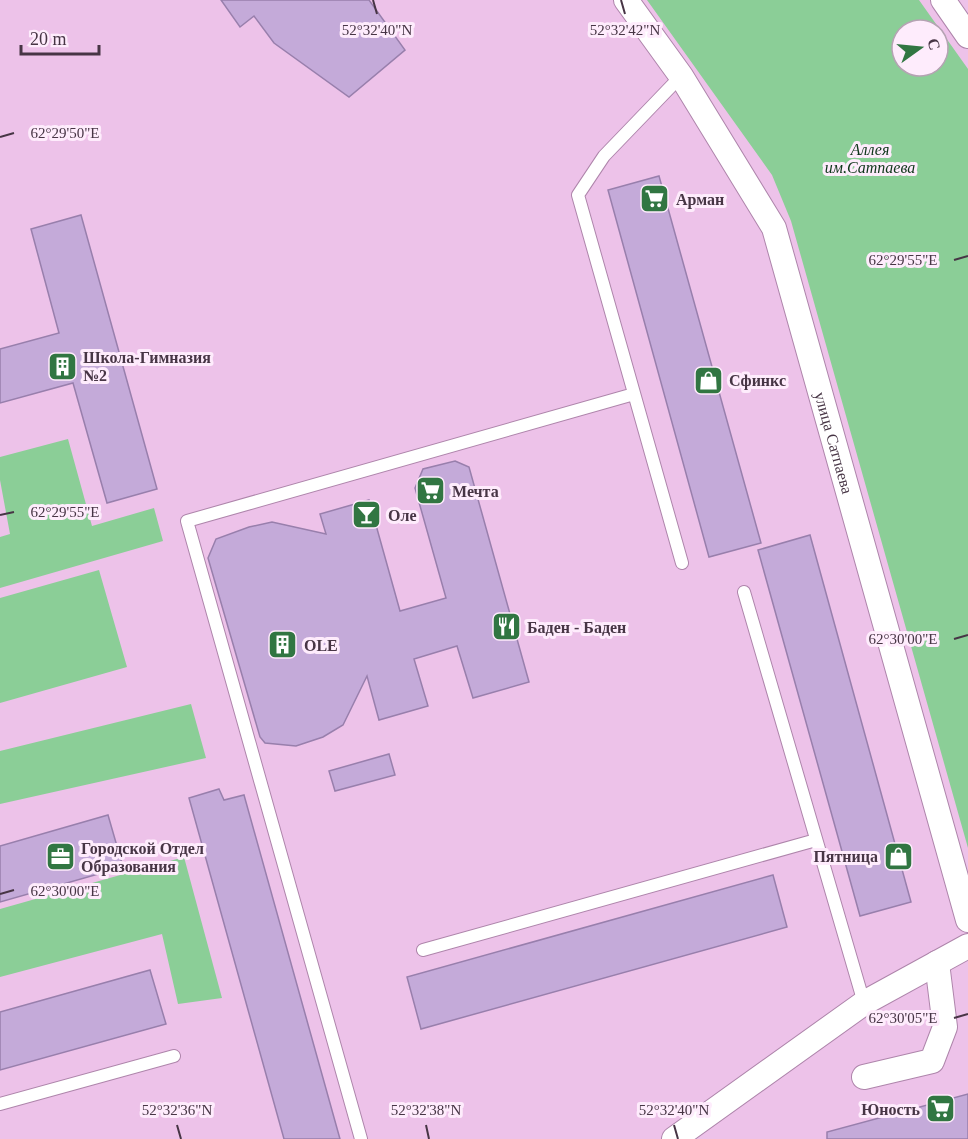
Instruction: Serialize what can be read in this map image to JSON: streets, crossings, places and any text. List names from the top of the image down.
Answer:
{
  "streets": {
    "street": ["улица Сатпаева"]
  },
  "parks": ["Аллея им.Сатпаева"],
  "places": {
    "supermarket": ["Арман", "Мечта", "Юность"],
    "building": ["Школа-Гимназия №2", "OLE"],
    "shop": ["Сфинкс", "Пятница"],
    "bar": ["Оле"],
    "restaurant": ["Баден - Баден"],
    "office": ["Городской Отдел Образования"]
  },
  "scale_bar": "20 m",
  "north": "right",
  "coordinates": [
    "52°32'40\"N",
    "52°32'42\"N",
    "62°29'50\"E",
    "62°29'55\"E",
    "62°30'00\"E",
    "62°30'05\"E",
    "52°32'36\"N",
    "52°32'38\"N"
  ]
}
